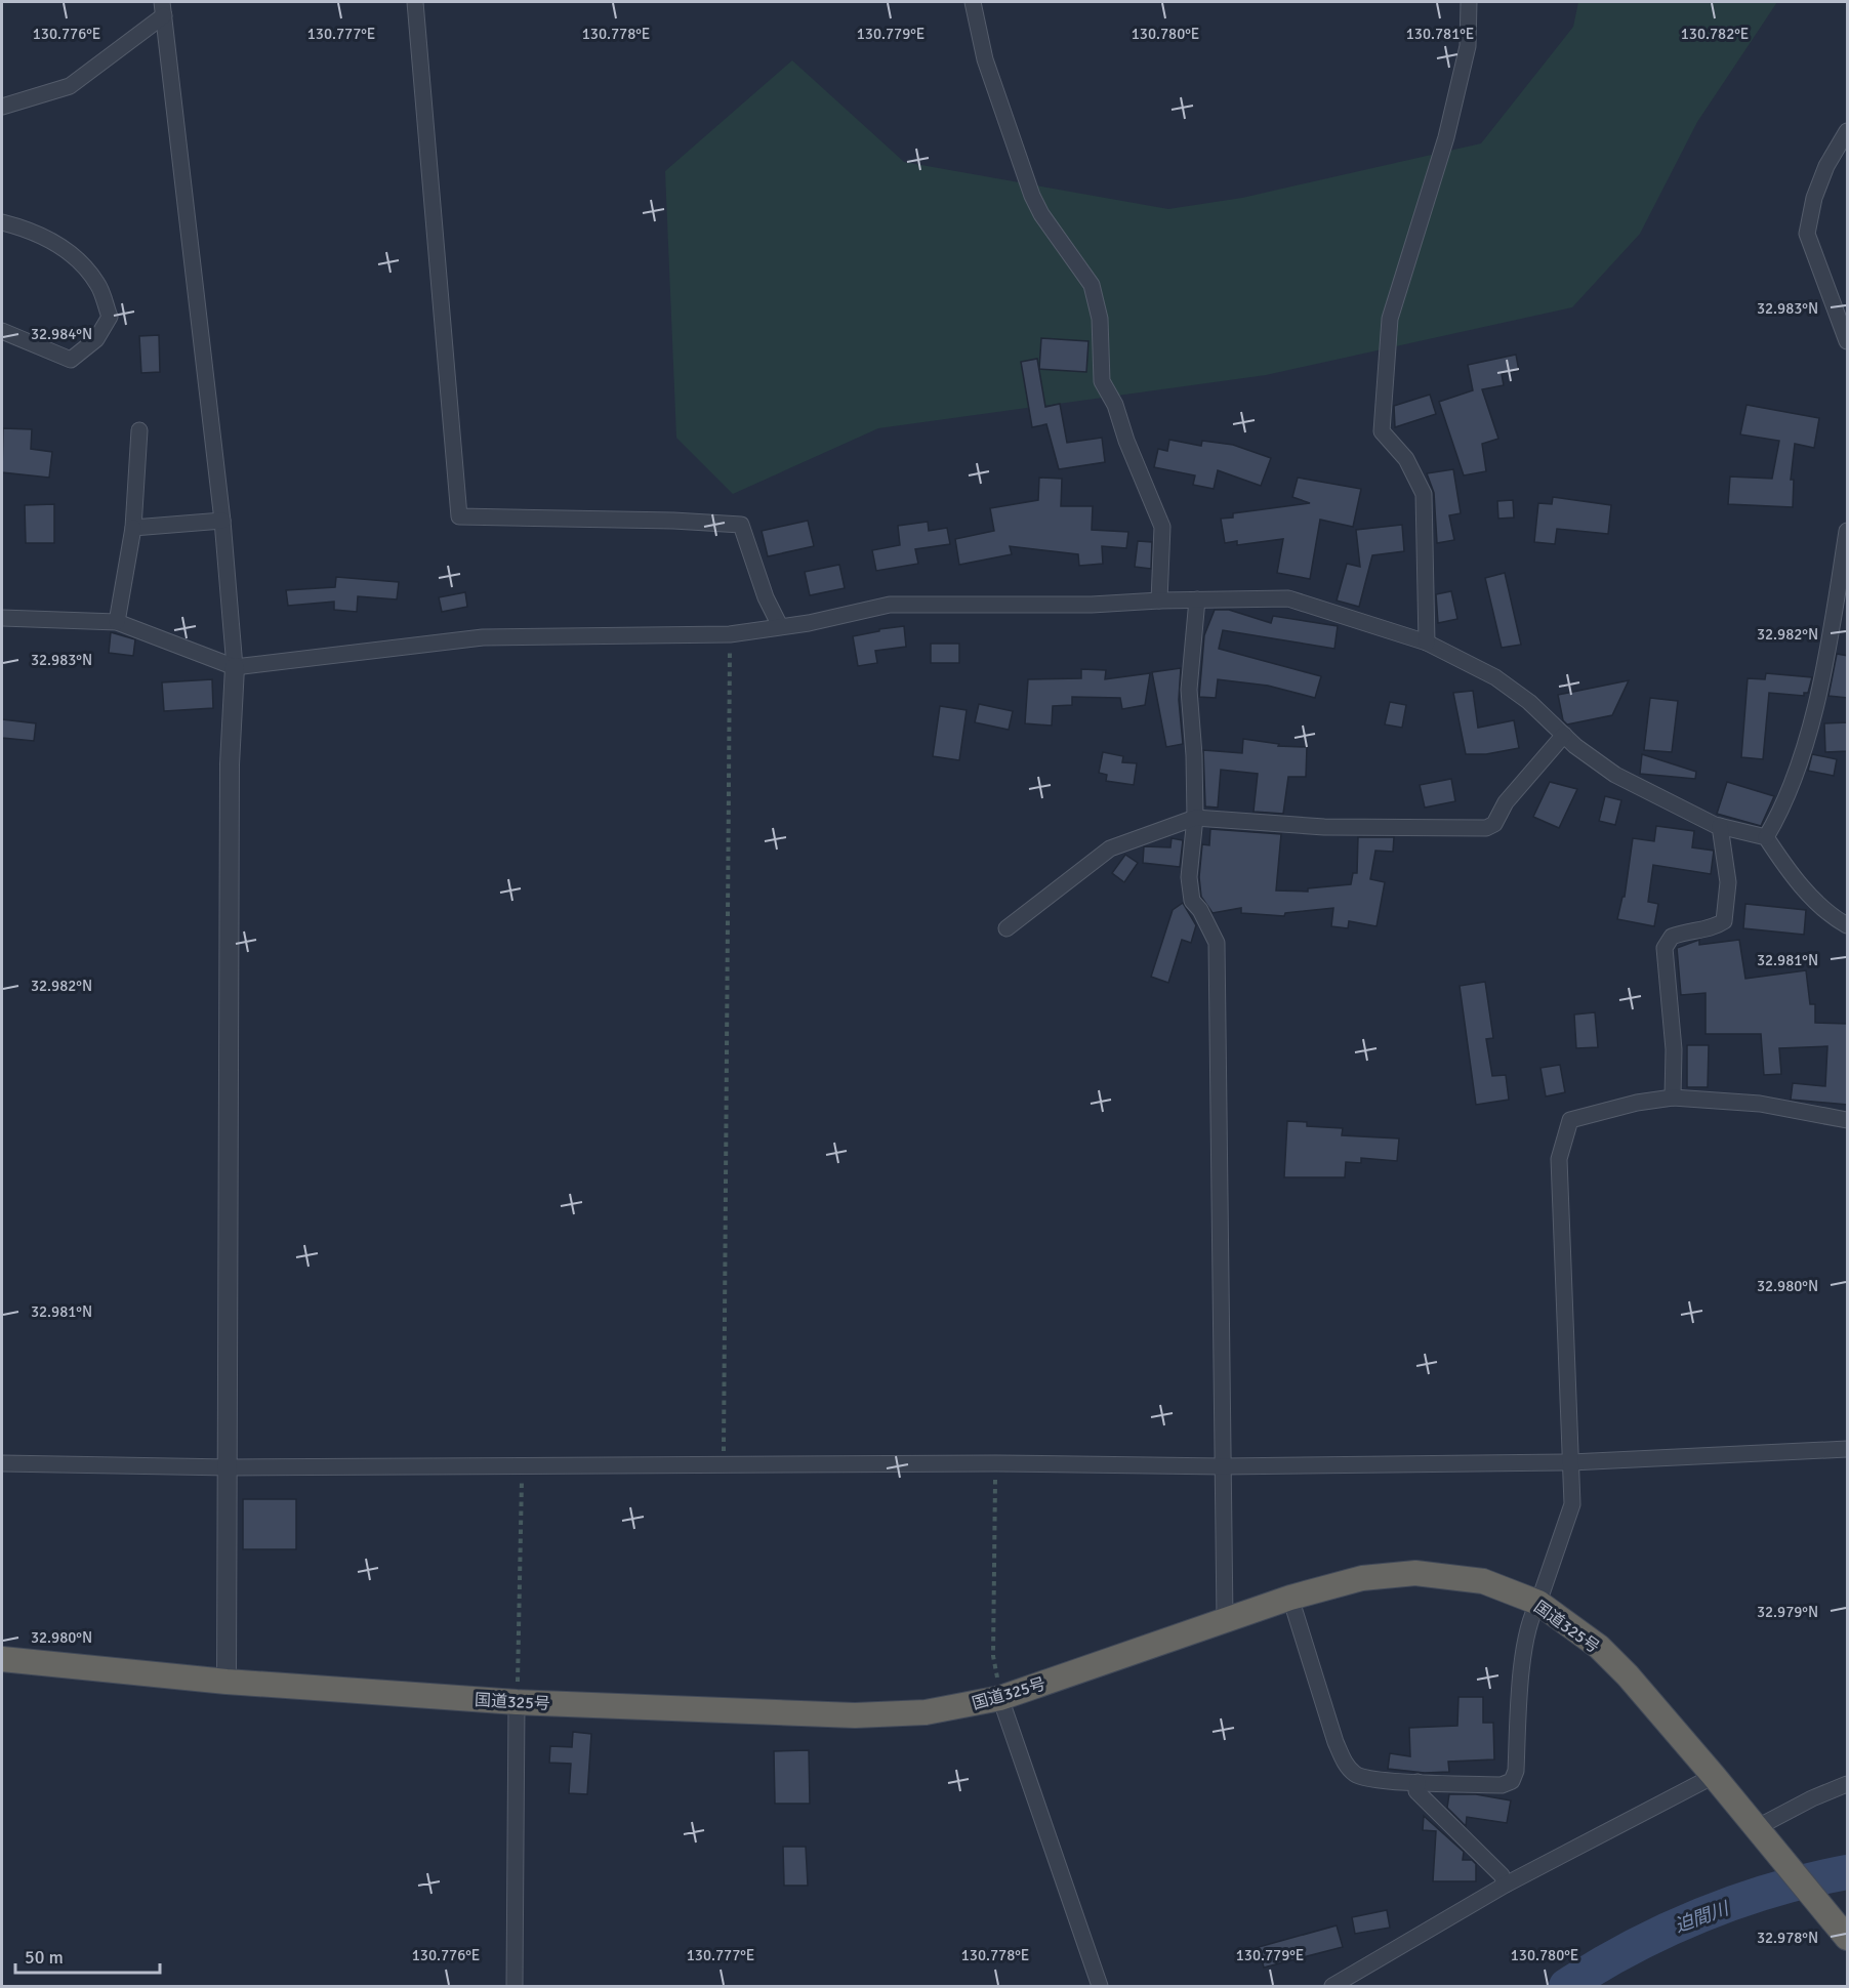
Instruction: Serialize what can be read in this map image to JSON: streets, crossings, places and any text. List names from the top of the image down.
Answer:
{
  "streets": {
    "highway": ["国道325号"]
  },
  "water": ["迫間川"],
  "scale_bar": "50 m",
  "coordinates": [
    "130.782°E",
    "130.776°E",
    "130.777°E",
    "130.778°E",
    "130.779°E",
    "130.780°E",
    "130.781°E",
    "32.983°N",
    "32.984°N",
    "32.982°N",
    "32.981°N",
    "32.980°N",
    "32.979°N",
    "32.978°N"
  ]
}
